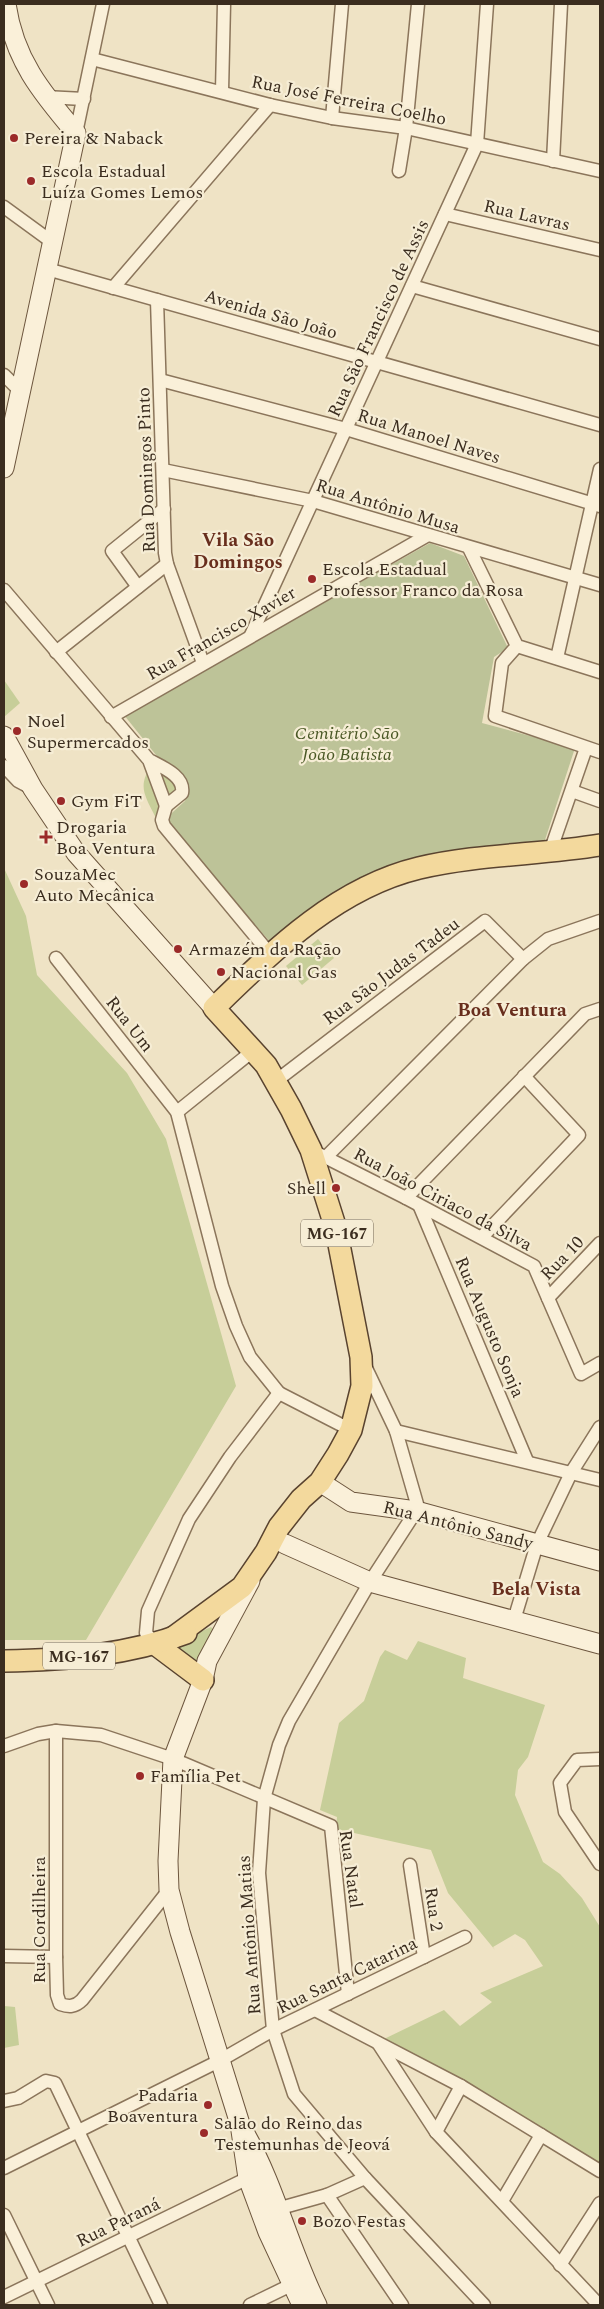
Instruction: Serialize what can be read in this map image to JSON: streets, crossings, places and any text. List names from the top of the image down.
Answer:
{
  "streets": {
    "main road": ["MG-167"],
    "street": [
      "Rua José Ferreira Coelho",
      "Rua Lavras",
      "Avenida São João",
      "Rua São Francisco de Assis",
      "Rua Manoel Naves",
      "Rua Domingos Pinto",
      "Rua Antônio Musa",
      "Rua Francisco Xavier",
      "Rua São Judas Tadeu",
      "Rua Um",
      "Rua João Ciriaco da Silva",
      "Rua 10",
      "Rua Augusto Sonja",
      "Rua Antônio Sandy",
      "Rua Natal",
      "Rua 2",
      "Rua Cordilheira",
      "Rua Antônio Matias",
      "Rua Santa Catarina",
      "Rua Paraná"
    ]
  },
  "crossings": [
    ["Rua José Ferreira Coelho", "Rua São Francisco de Assis"],
    ["Rua Lavras", "Rua São Francisco de Assis"],
    ["Avenida São João", "Rua São Francisco de Assis"],
    ["Avenida São João", "Rua Domingos Pinto"],
    ["Rua São Francisco de Assis", "Rua Manoel Naves"],
    ["Rua São Francisco de Assis", "Rua Antônio Musa"],
    ["Rua São Francisco de Assis", "Rua Francisco Xavier"],
    ["Rua Manoel Naves", "Rua Domingos Pinto"],
    ["Rua Domingos Pinto", "Rua Antônio Musa"],
    ["Rua Domingos Pinto", "Rua Francisco Xavier"],
    ["Rua Antônio Musa", "Rua Francisco Xavier"],
    ["Rua São Judas Tadeu", "MG-167"],
    ["Rua João Ciriaco da Silva", "MG-167"],
    ["Rua João Ciriaco da Silva", "Rua 10"],
    ["Rua João Ciriaco da Silva", "Rua Augusto Sonja"],
    ["MG-167", "Rua Antônio Sandy"],
    ["Rua Antônio Sandy", "Rua Antônio Matias"],
    ["Rua Natal", "Rua Cordilheira"],
    ["Rua Natal", "Rua Antônio Matias"],
    ["Rua Natal", "Rua Santa Catarina"],
    ["Rua 2", "Rua Santa Catarina"],
    ["Rua Antônio Matias", "Rua Santa Catarina"]
  ],
  "districts": ["Vila São Domingos", "Boa Ventura", "Bela Vista"],
  "parks": ["Cemitério São João Batista"],
  "places": {
    "other": [
      "Pereira & Naback",
      "Escola Estadual Luíza Gomes Lemos",
      "Escola Estadual Professor Franco da Rosa",
      "Noel Supermercados",
      "Gym FiT",
      "SouzaMec Auto Mecânica",
      "Armazém da Ração",
      "Nacional Gas",
      "Shell",
      "Família Pet",
      "Padaria Boaventura",
      "Salão do Reino das Testemunhas de Jeová",
      "Bozo Festas"
    ],
    "health": ["Drogaria Boa Ventura"]
  }
}
